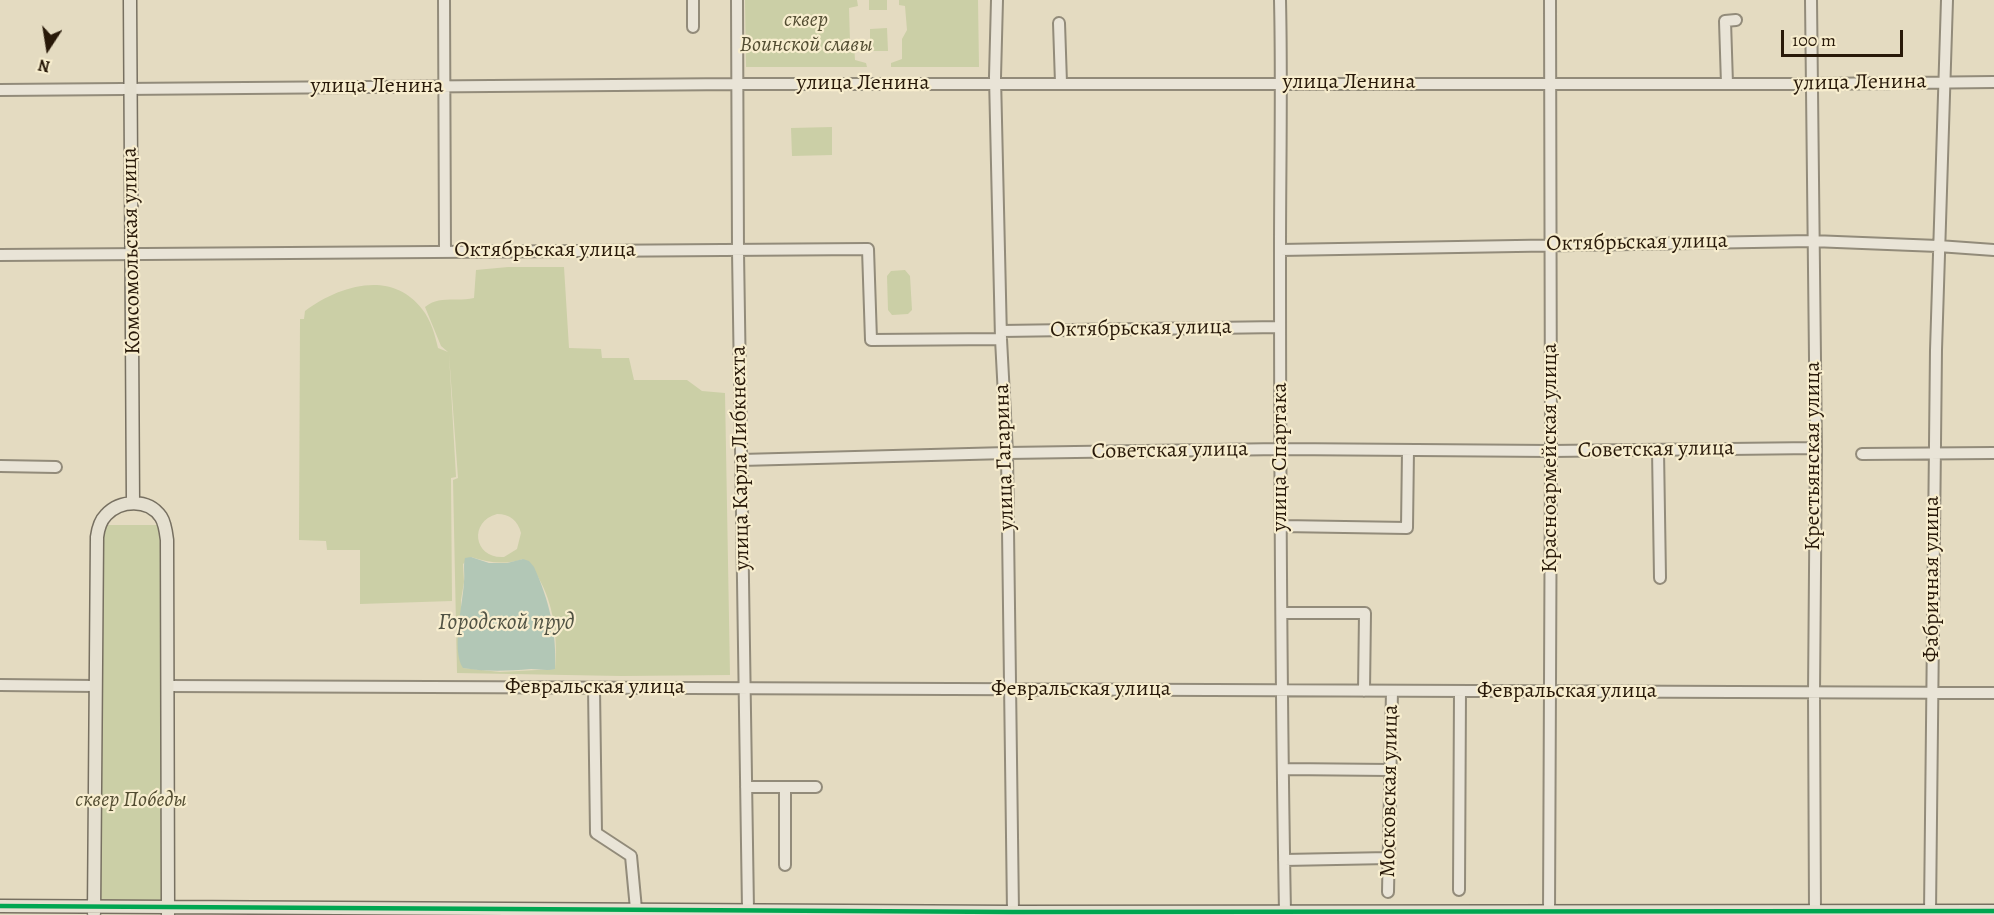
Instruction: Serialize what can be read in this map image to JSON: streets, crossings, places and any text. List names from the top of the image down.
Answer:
{
  "streets": {
    "main road": ["Комсомольская улица"],
    "street": [
      "улица Ленина",
      "Октябрьская улица",
      "Советская улица",
      "Крестьянская улица",
      "улица Гагарина",
      "улица Спартака",
      "улица Карла Либкнехта",
      "Красноармейская улица",
      "Фабричная улица",
      "Февральская улица",
      "Московская улица"
    ]
  },
  "crossings": [
    ["улица Ленина", "Комсомольская улица"],
    ["улица Ленина", "Крестьянская улица"],
    ["улица Ленина", "улица Гагарина"],
    ["улица Ленина", "улица Спартака"],
    ["улица Ленина", "улица Карла Либкнехта"],
    ["улица Ленина", "Красноармейская улица"],
    ["улица Ленина", "Фабричная улица"],
    ["Октябрьская улица", "Комсомольская улица"],
    ["Октябрьская улица", "Крестьянская улица"],
    ["Октябрьская улица", "улица Гагарина"],
    ["Октябрьская улица", "улица Спартака"],
    ["Октябрьская улица", "улица Карла Либкнехта"],
    ["Октябрьская улица", "Красноармейская улица"],
    ["Октябрьская улица", "Фабричная улица"],
    ["Советская улица", "Крестьянская улица"],
    ["Советская улица", "улица Гагарина"],
    ["Советская улица", "улица Спартака"],
    ["Советская улица", "улица Карла Либкнехта"],
    ["Советская улица", "Красноармейская улица"],
    ["Крестьянская улица", "Февральская улица"],
    ["улица Гагарина", "Февральская улица"],
    ["улица Спартака", "Февральская улица"],
    ["улица Карла Либкнехта", "Февральская улица"],
    ["Красноармейская улица", "Февральская улица"],
    ["Фабричная улица", "Февральская улица"],
    ["Февральская улица", "Московская улица"]
  ],
  "water": ["Городской пруд"],
  "parks": ["сквер Воинской славы", "сквер Победы"],
  "scale_bar": "100 m",
  "north": "bottom"
}
